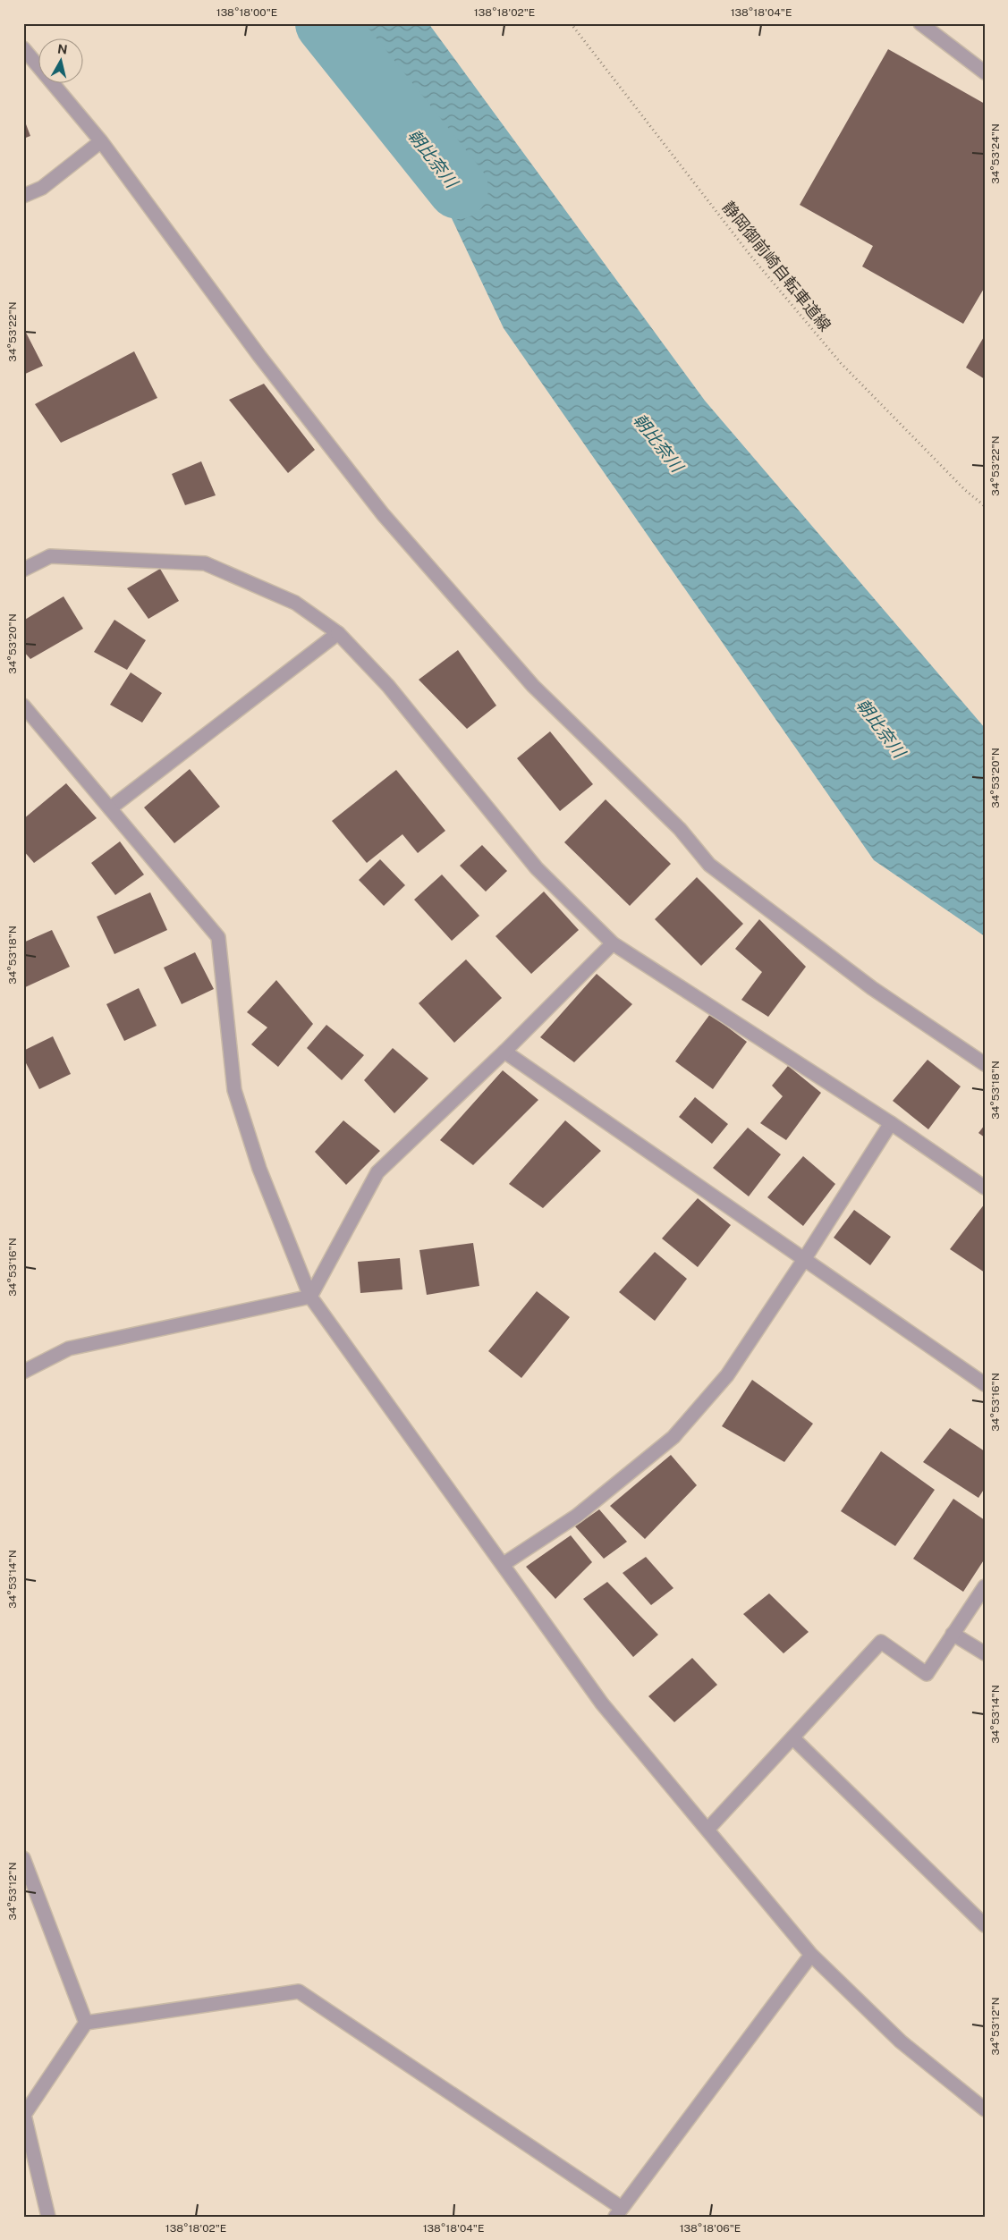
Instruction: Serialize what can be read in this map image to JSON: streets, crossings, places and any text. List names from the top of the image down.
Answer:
{
  "streets": {
    "path": ["静岡御前崎自転車道線"]
  },
  "water": ["朝比奈川"],
  "north": "top",
  "coordinates": [
    "138°18'00\"E",
    "138°18'02\"E",
    "138°18'04\"E",
    "34°53'24\"N",
    "34°53'22\"N",
    "34°53'20\"N",
    "34°53'18\"N",
    "34°53'16\"N",
    "34°53'14\"N",
    "34°53'12\"N",
    "138°18'06\"E"
  ]
}
